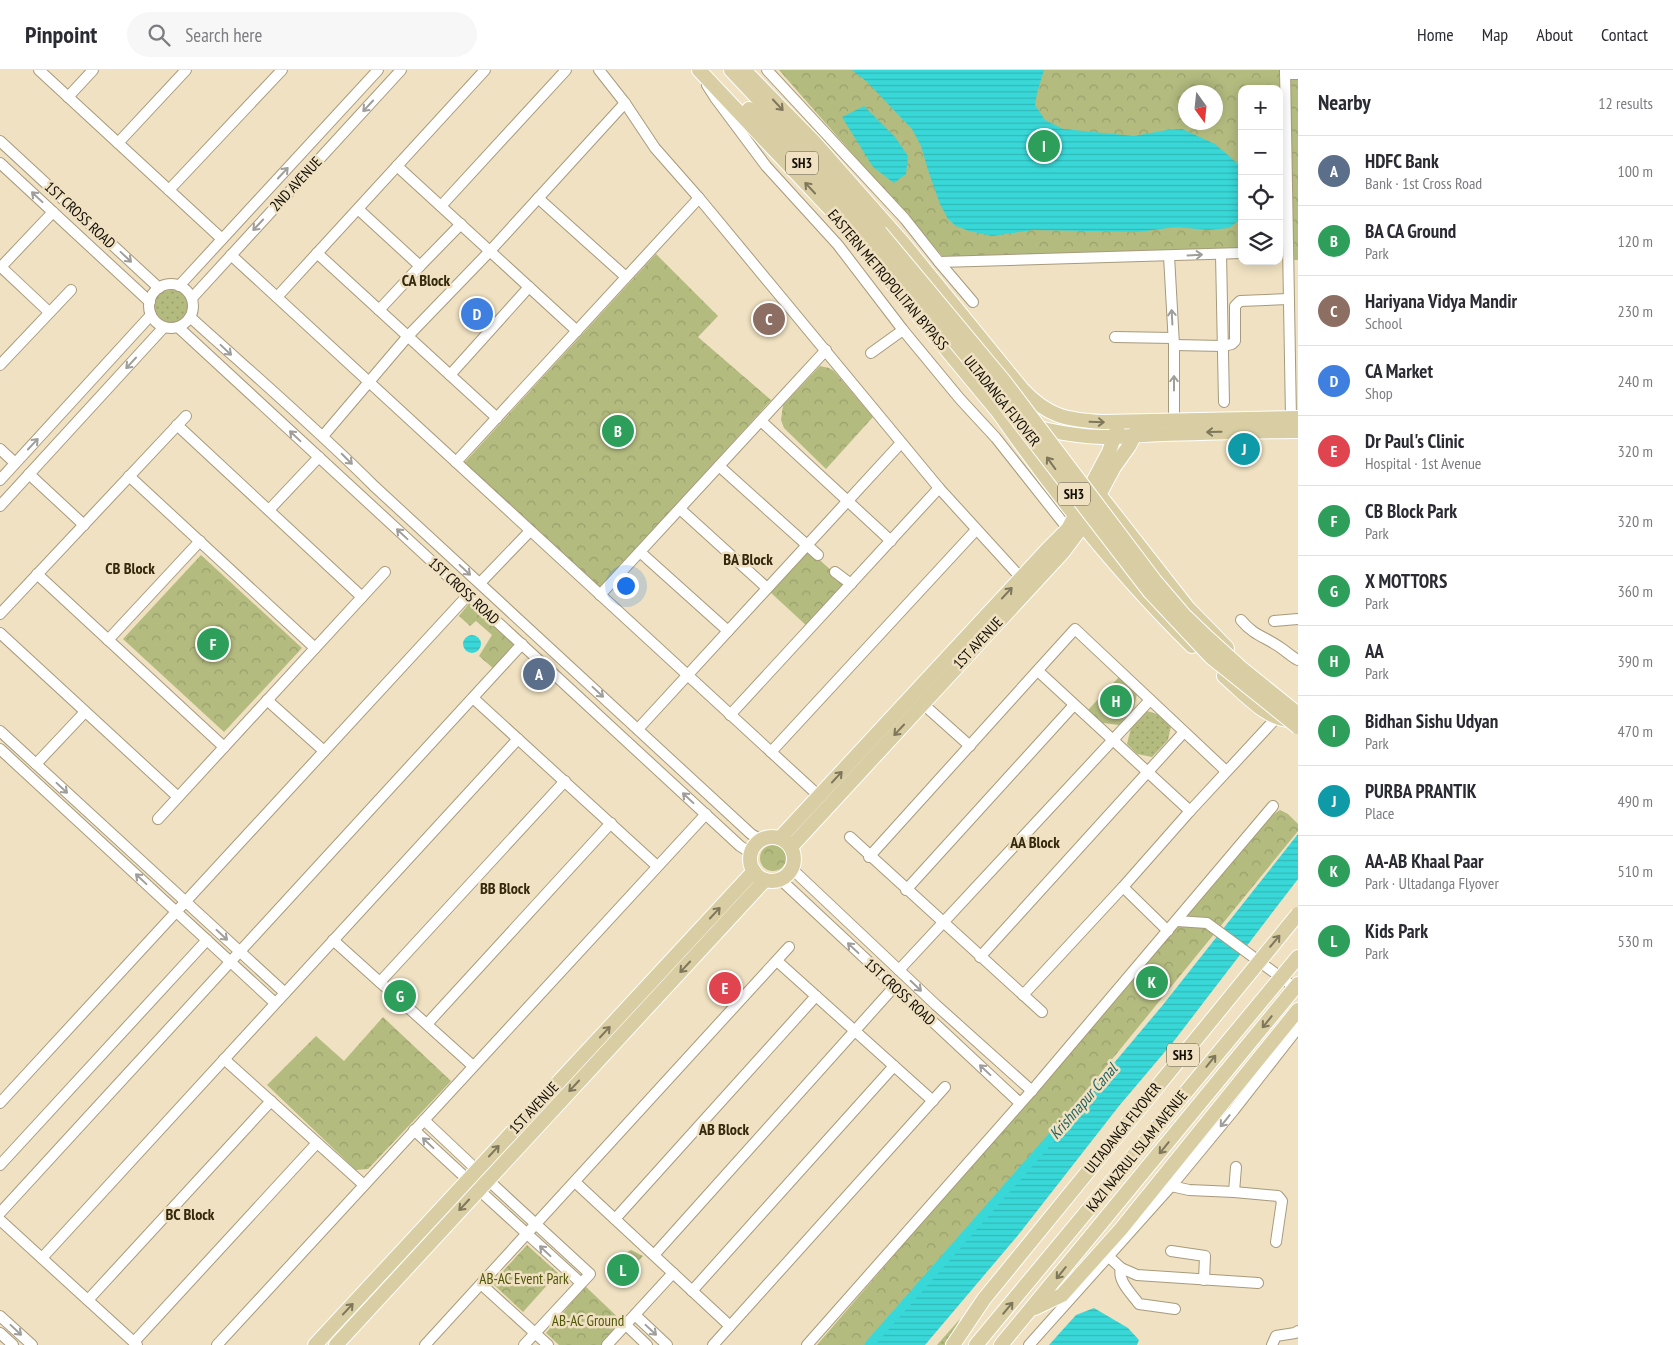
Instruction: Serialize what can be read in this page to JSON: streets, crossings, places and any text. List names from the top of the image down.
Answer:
{
  "streets": {
    "main road": [
      "SH3",
      "EASTERN METROPOLITAN BYPASS",
      "ULTADANGA FLYOVER",
      "1ST AVENUE",
      "KAZI NAZRUL ISLAM AVENUE"
    ],
    "street": ["2ND AVENUE", "1ST CROSS ROAD"]
  },
  "crossings": [
    ["2ND AVENUE", "1ST CROSS ROAD"],
    ["1ST CROSS ROAD", "1ST AVENUE"],
    ["EASTERN METROPOLITAN BYPASS", "ULTADANGA FLYOVER"]
  ],
  "districts": [
    "CA Block",
    "BA Block",
    "CB Block",
    "AA Block",
    "BB Block",
    "AB Block",
    "BC Block"
  ],
  "water": ["Krishnapur Canal"],
  "parks": ["AB-AC Event Park", "AB-AC Ground"],
  "north": "bottom",
  "page": {
    "header": "Pinpoint",
    "search": "Search here",
    "nav": [
      "Home",
      "Map",
      "About",
      "Contact"
    ],
    "heading": ["Nearby", "12 results"],
    "map_buttons": ["+", "−"],
    "pins": [
      "I",
      "D",
      "C",
      "B",
      "J",
      "F",
      "A",
      "H",
      "K",
      "E",
      "G",
      "L"
    ],
    "list": [
      {
        "mark": "A",
        "name": "HDFC Bank",
        "note": "Bank · 1st Cross Road",
        "value": "100 m"
      },
      {
        "mark": "B",
        "name": "BA CA Ground",
        "note": "Park",
        "value": "120 m"
      },
      {
        "mark": "C",
        "name": "Hariyana Vidya Mandir",
        "note": "School",
        "value": "230 m"
      },
      {
        "mark": "D",
        "name": "CA Market",
        "note": "Shop",
        "value": "240 m"
      },
      {
        "mark": "E",
        "name": "Dr Paul's Clinic",
        "note": "Hospital · 1st Avenue",
        "value": "320 m"
      },
      {
        "mark": "F",
        "name": "CB Block Park",
        "note": "Park",
        "value": "320 m"
      },
      {
        "mark": "G",
        "name": "X MOTTORS",
        "note": "Park",
        "value": "360 m"
      },
      {
        "mark": "H",
        "name": "AA",
        "note": "Park",
        "value": "390 m"
      },
      {
        "mark": "I",
        "name": "Bidhan Sishu Udyan",
        "note": "Park",
        "value": "470 m"
      },
      {
        "mark": "J",
        "name": "PURBA PRANTIK",
        "note": "Place",
        "value": "490 m"
      },
      {
        "mark": "K",
        "name": "AA-AB Khaal Paar",
        "note": "Park · Ultadanga Flyover",
        "value": "510 m"
      },
      {
        "mark": "L",
        "name": "Kids Park",
        "note": "Park",
        "value": "530 m"
      }
    ]
  }
}
